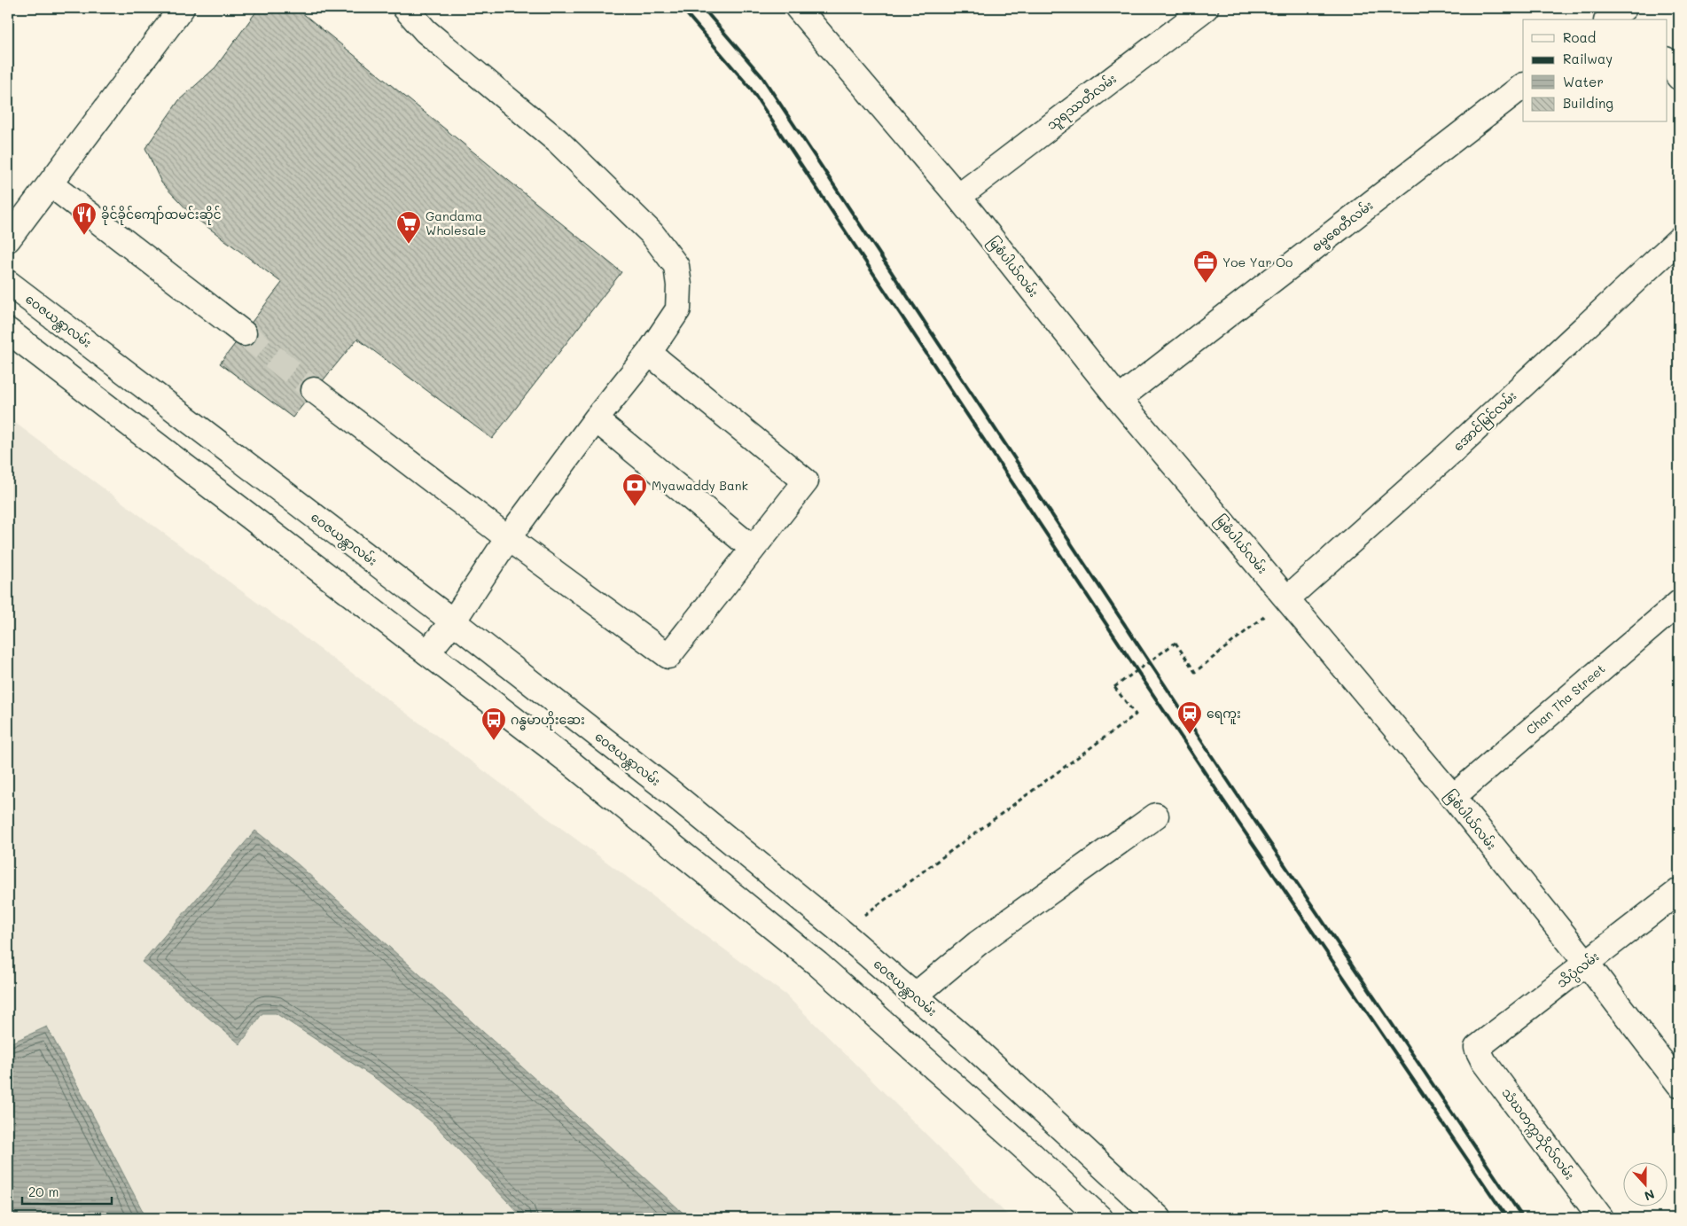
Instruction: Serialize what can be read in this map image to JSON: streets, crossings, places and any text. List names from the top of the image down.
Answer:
{
  "streets": {
    "street": [
      "သူရဿတီလမ်း",
      "ဓမ္မစေတီလမ်း",
      "မြစံပါယ်လမ်း",
      "ဝေဇယန္တာလမ်း",
      "အောင်မြင်လမ်း",
      "Chan Tha Street",
      "သိပ္ပံလမ်း",
      "သံဃတက္ကသိုလ်လမ်း"
    ]
  },
  "crossings": [
    ["သူရဿတီလမ်း", "မြစံပါယ်လမ်း"],
    ["ဓမ္မစေတီလမ်း", "မြစံပါယ်လမ်း"],
    ["မြစံပါယ်လမ်း", "အောင်မြင်လမ်း"],
    ["မြစံပါယ်လမ်း", "Chan Tha Street"],
    ["မြစံပါယ်လမ်း", "သိပ္ပံလမ်း"],
    ["သိပ္ပံလမ်း", "သံဃတက္ကသိုလ်လမ်း"]
  ],
  "places": {
    "restaurant": ["ခိုင်ခိုင်ကျော်ထမင်းဆိုင်"],
    "supermarket": ["Gandama Wholesale"],
    "office": ["Yoe Yar Oo"],
    "bank": ["Myawaddy Bank"],
    "station": ["ရေကူး"],
    "bus stop": ["ဂန္ဓမာဟိုးဆေး"]
  },
  "legend": [
    "Road",
    "Railway",
    "Water",
    "Building"
  ],
  "scale_bar": "20 m",
  "north": "bottom"
}
